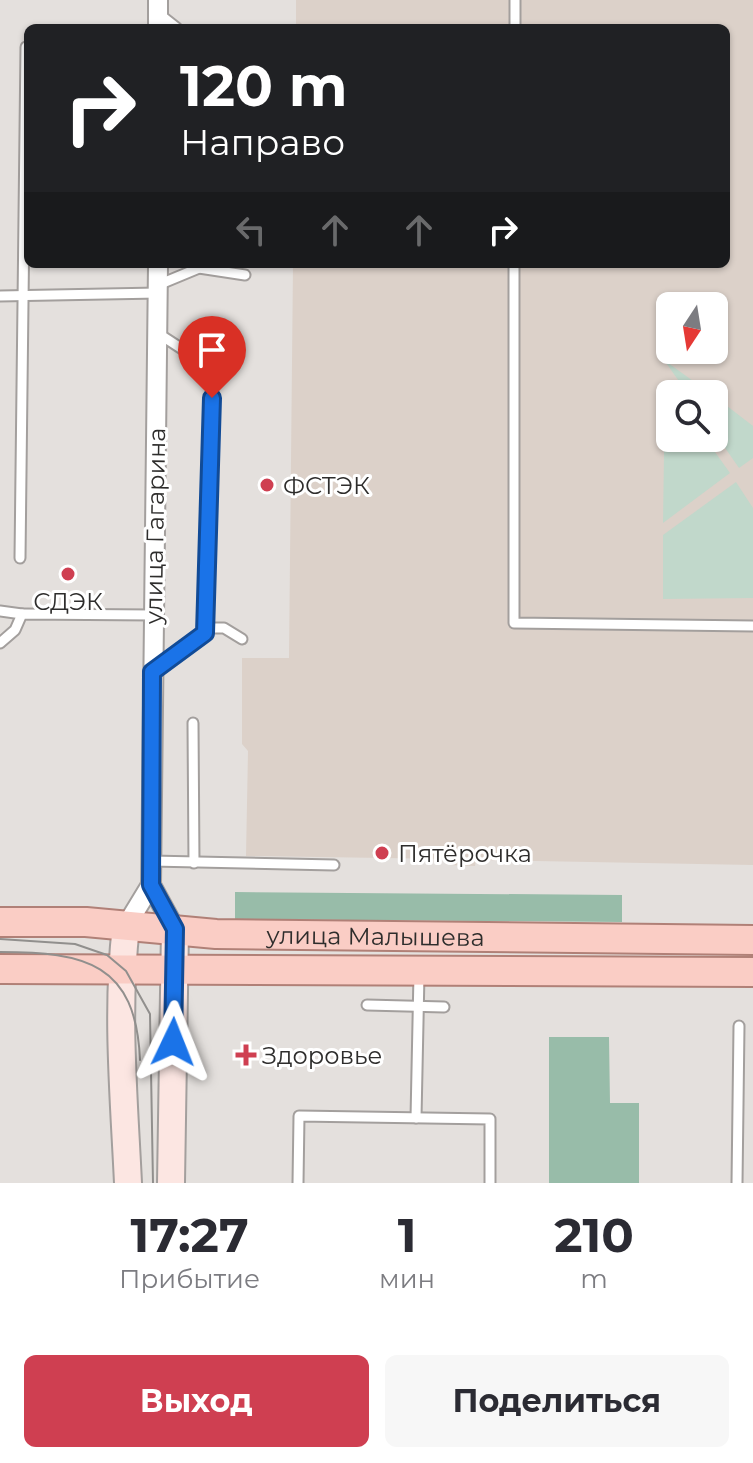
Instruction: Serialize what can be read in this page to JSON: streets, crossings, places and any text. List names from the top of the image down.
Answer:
{
  "streets": {
    "main road": ["улица Гагарина", "улица Малышева"]
  },
  "crossings": [
    ["улица Гагарина", "улица Малышева"]
  ],
  "places": {
    "other": ["ФСТЭК", "СДЭК", "Пятёрочка"],
    "health": ["Здоровье"]
  },
  "north": "bottom",
  "page": {
    "turn": ["120 m", "Направо"],
    "eta": [
      "17:27",
      "Прибытие",
      "1",
      "мин",
      "210",
      "m"
    ],
    "buttons": ["Выход", "Поделиться"]
  }
}
